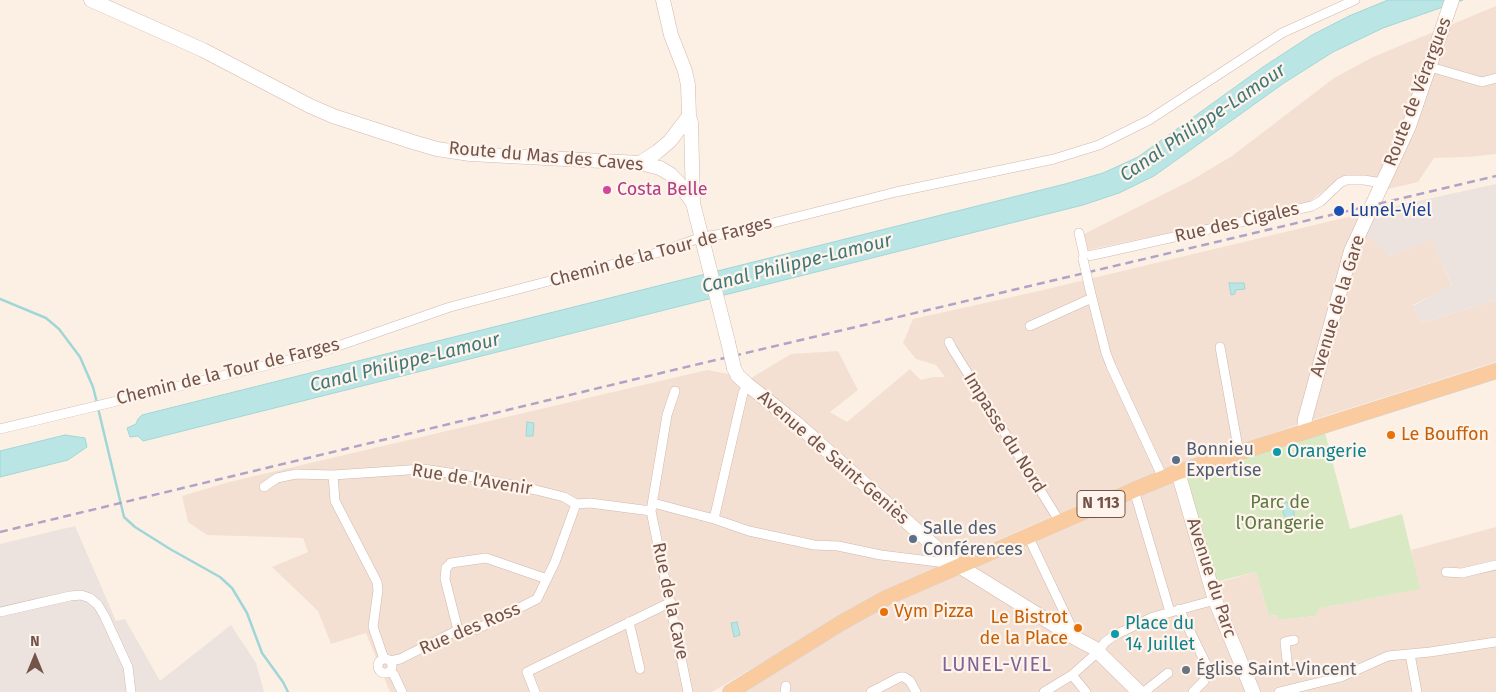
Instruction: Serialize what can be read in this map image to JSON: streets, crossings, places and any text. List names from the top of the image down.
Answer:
{
  "streets": {
    "main road": ["N 113"],
    "street": [
      "Route de Vérargues",
      "Route du Mas des Caves",
      "Rue des Cigales",
      "Chemin de la Tour de Farges",
      "Avenue de la Gare",
      "Impasse du Nord",
      "Avenue de Saint-Geniès",
      "Rue de l'Avenir",
      "Avenue du Parc",
      "Rue de la Cave",
      "Rue des Ross"
    ]
  },
  "crossings": [
    ["Route de Vérargues", "Rue des Cigales"],
    ["Route de Vérargues", "Avenue de la Gare"],
    ["Rue des Cigales", "Avenue de la Gare"],
    ["Chemin de la Tour de Farges", "Avenue de Saint-Geniès"],
    ["Avenue de la Gare", "N 113"],
    ["Impasse du Nord", "N 113"],
    ["Avenue de Saint-Geniès", "Rue de l'Avenir"],
    ["Avenue de Saint-Geniès", "N 113"],
    ["Rue de l'Avenir", "N 113"],
    ["Rue de l'Avenir", "Rue de la Cave"],
    ["Rue de l'Avenir", "Rue des Ross"],
    ["N 113", "Avenue du Parc"]
  ],
  "districts": ["LUNEL-VIEL"],
  "water": ["Canal Philippe-Lamour"],
  "parks": ["Parc de l'Orangerie"],
  "places": [
    "Costa Belle",
    "Lunel-Viel",
    "Le Bouffon",
    "Orangerie",
    "Bonnieu Expertise",
    "Salle des Conférences",
    "Vym Pizza",
    "Le Bistrot de la Place",
    "Place du 14 Juillet",
    "Église Saint-Vincent"
  ],
  "north": "top"
}
